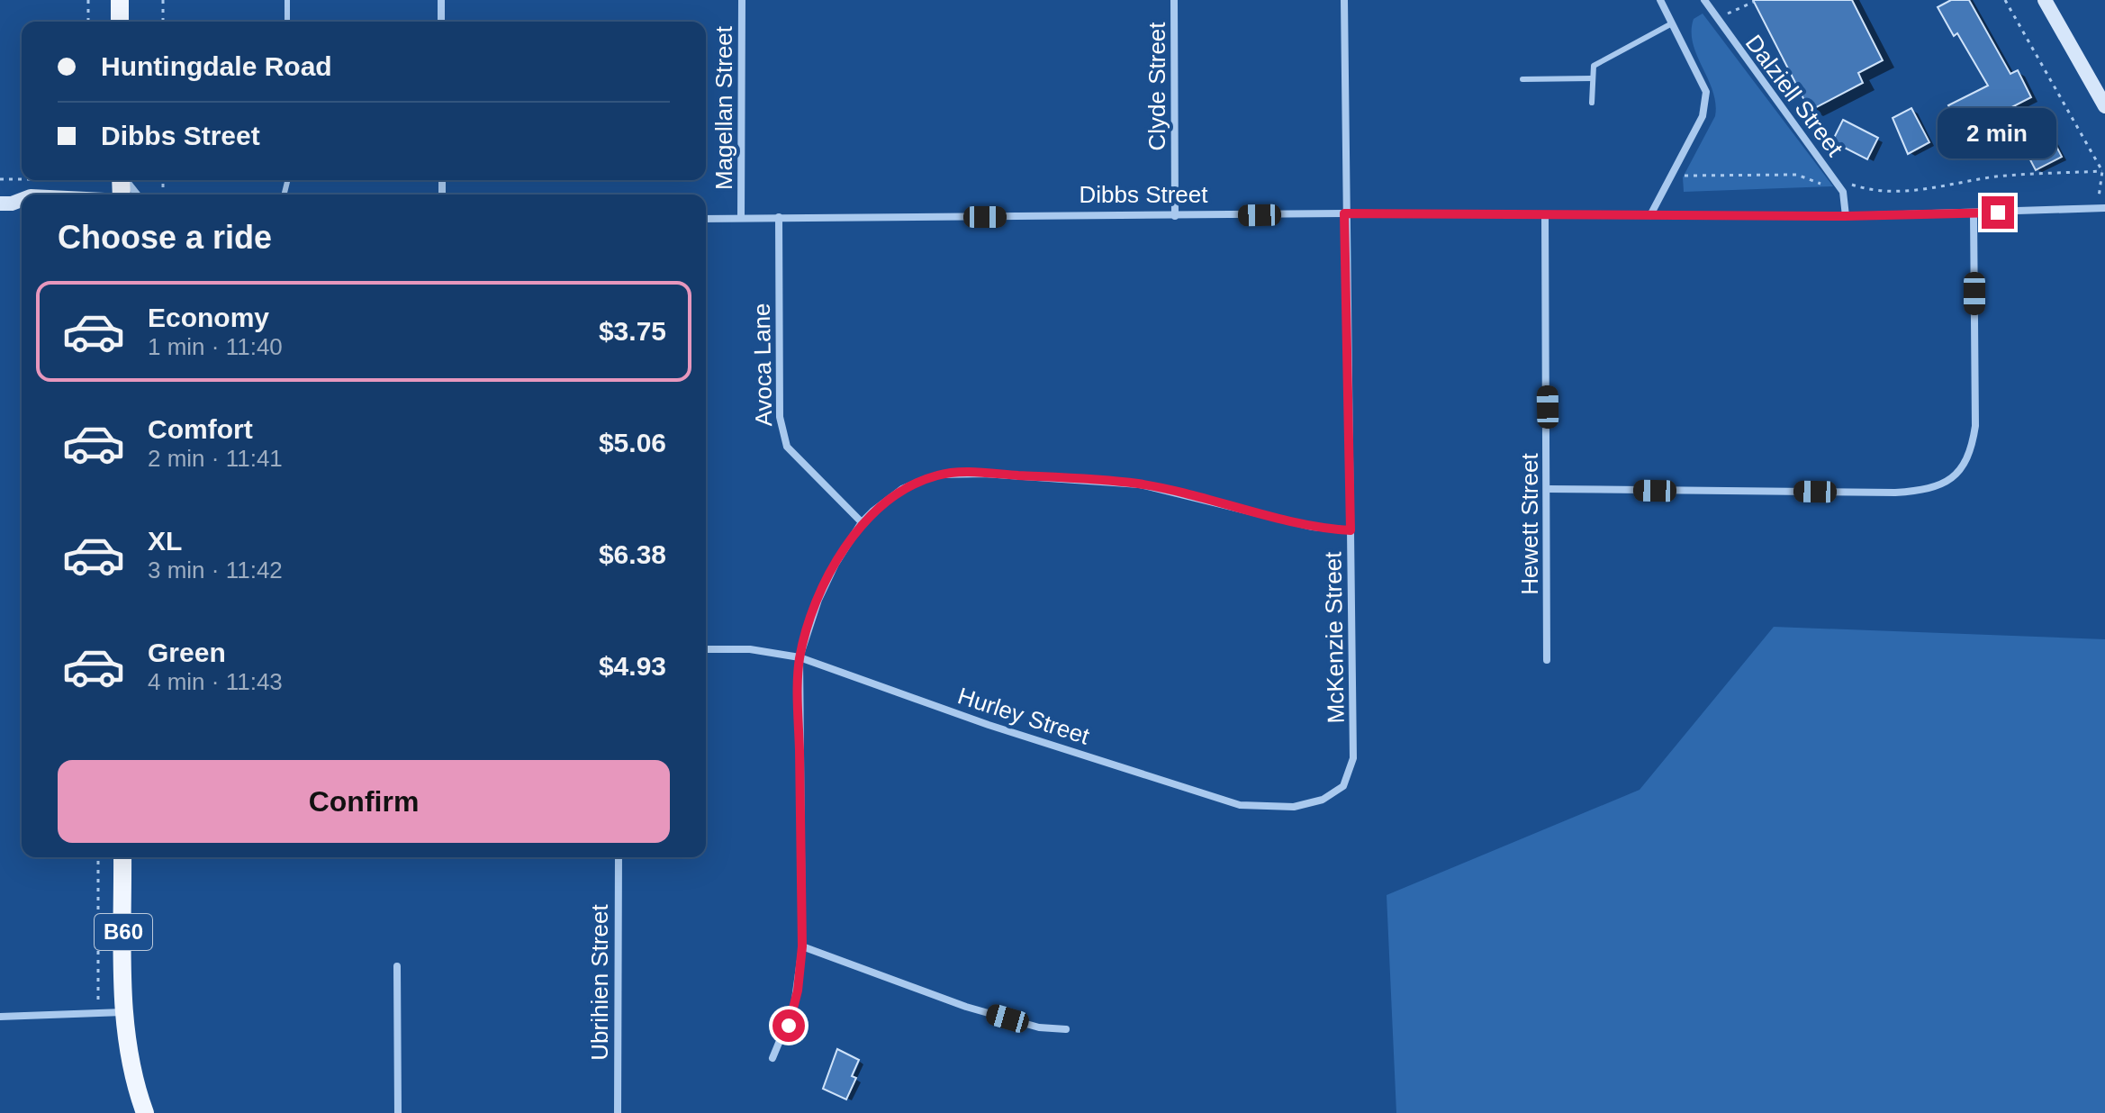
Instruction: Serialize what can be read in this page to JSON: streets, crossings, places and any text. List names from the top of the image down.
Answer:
{
  "streets": {
    "main road": ["B60"],
    "street": [
      "Clyde Street",
      "Dalziell Street",
      "Magellan Street",
      "Dibbs Street",
      "Avoca Lane",
      "Hewett Street",
      "McKenzie Street",
      "Hurley Street",
      "Ubrihien Street"
    ]
  },
  "crossings": [
    ["Clyde Street", "Dibbs Street"],
    ["Dalziell Street", "Dibbs Street"],
    ["Magellan Street", "Dibbs Street"],
    ["Dibbs Street", "Avoca Lane"],
    ["Dibbs Street", "Hewett Street"],
    ["Dibbs Street", "McKenzie Street"],
    ["McKenzie Street", "Hurley Street"]
  ],
  "page": {
    "banner": ["Huntingdale Road", "Dibbs Street"],
    "bubble": "2 min",
    "heading": "Choose a ride",
    "list": [
      {
        "name": "Economy",
        "note": "1 min · 11:40",
        "value": "$3.75"
      },
      {
        "name": "Comfort",
        "note": "2 min · 11:41",
        "value": "$5.06"
      },
      {
        "name": "XL",
        "note": "3 min · 11:42",
        "value": "$6.38"
      },
      {
        "name": "Green",
        "note": "4 min · 11:43",
        "value": "$4.93"
      }
    ],
    "buttons": "Confirm"
  }
}
